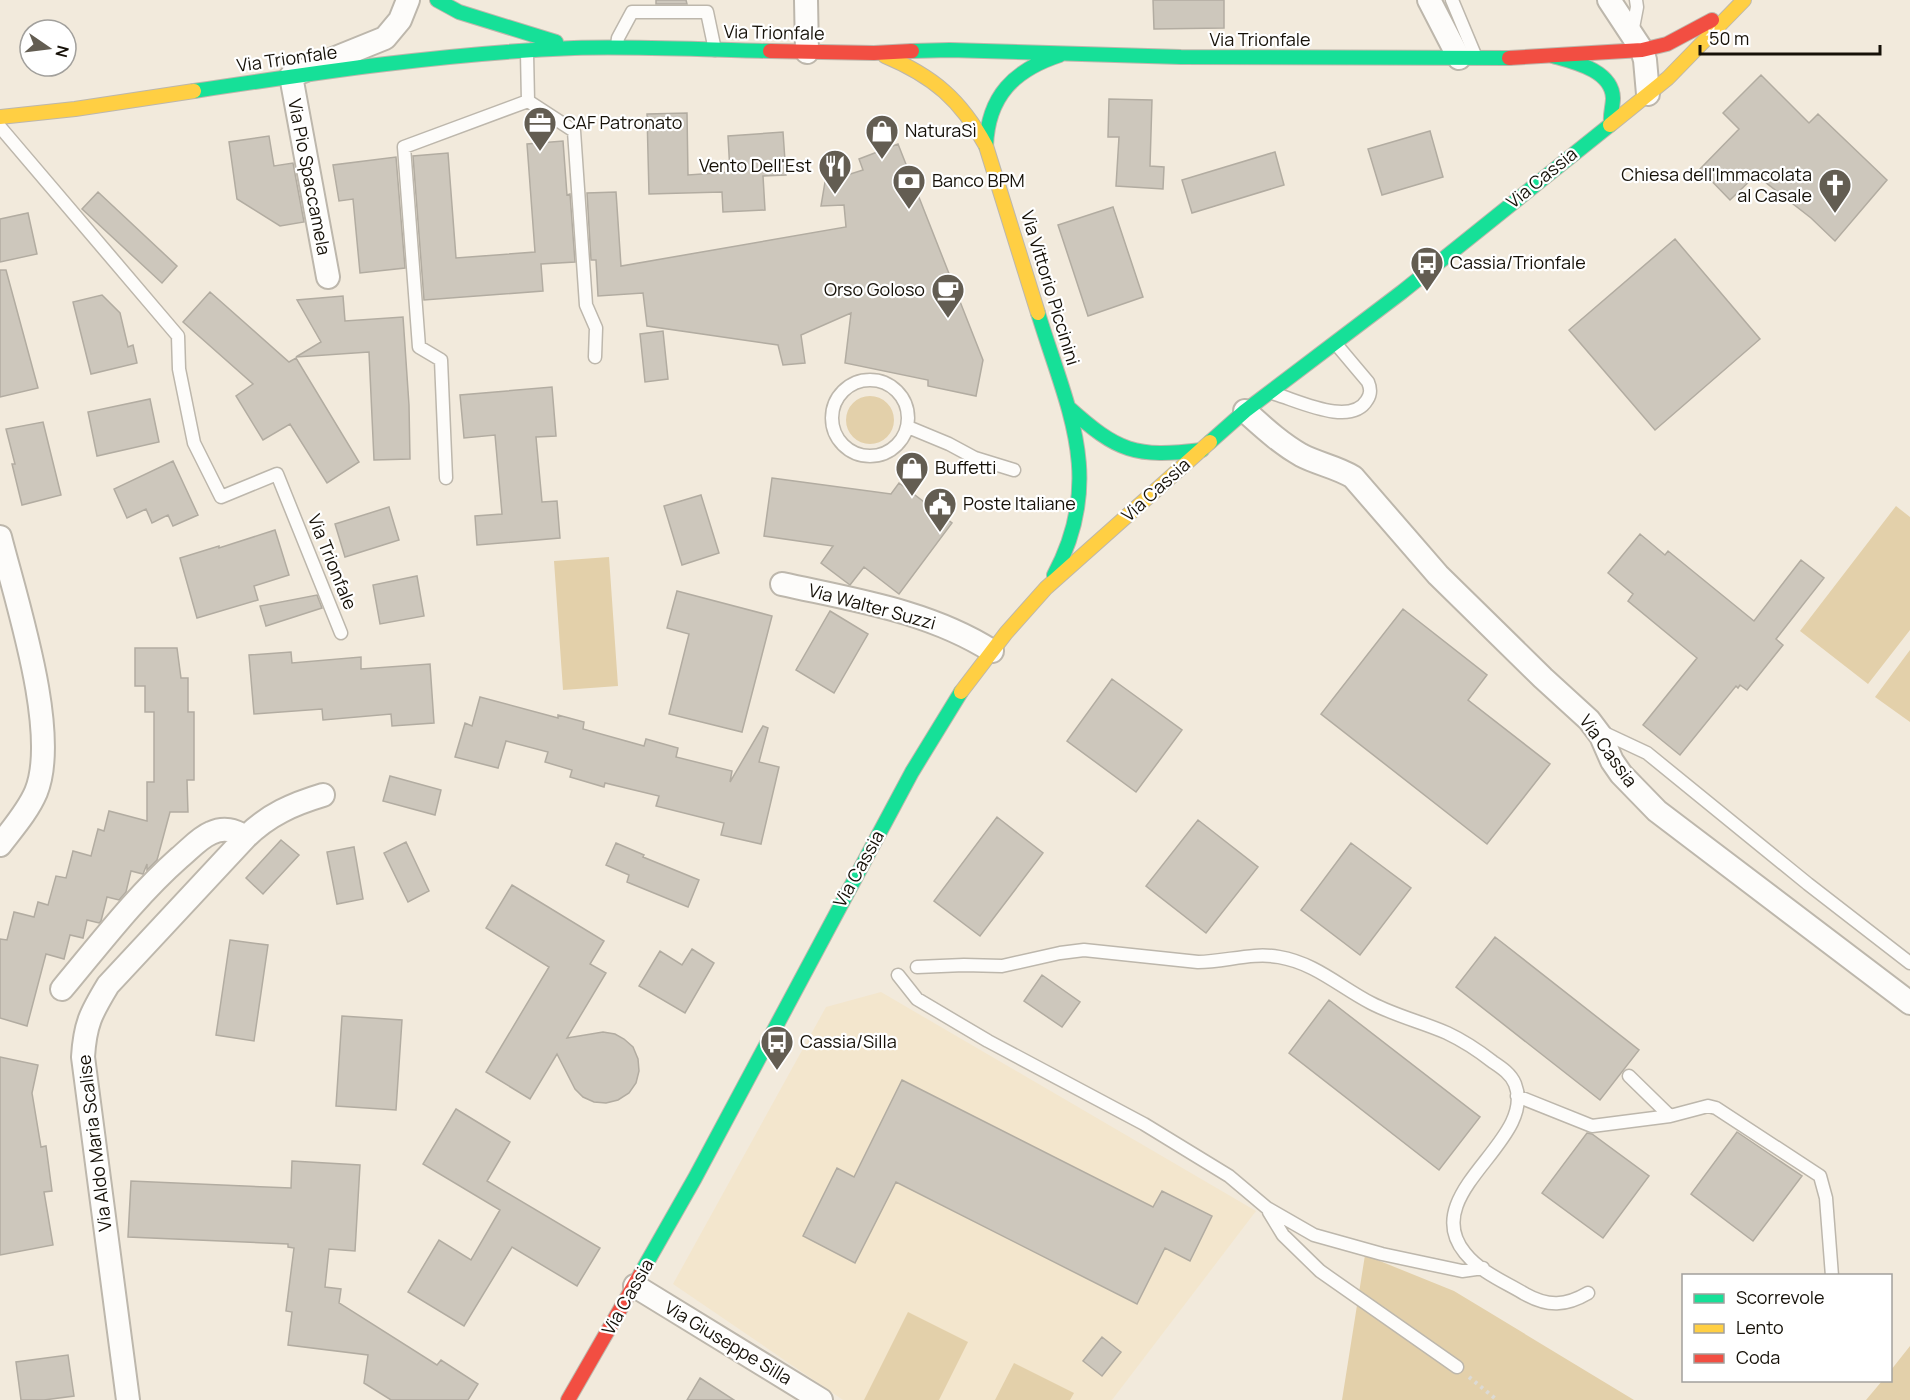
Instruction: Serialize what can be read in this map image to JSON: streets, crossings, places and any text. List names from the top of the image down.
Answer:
{
  "streets": {
    "main road": ["Via Trionfale", "Via Cassia", "Via Vittorio Piccinini"],
    "street": [
      "Via Pio Spaccamela",
      "Via Walter Suzzi",
      "Via Aldo Maria Scalise",
      "Via Giuseppe Silla"
    ]
  },
  "crossings": [
    ["Via Trionfale", "Via Pio Spaccamela"],
    ["Via Trionfale", "Via Cassia"],
    ["Via Trionfale", "Via Vittorio Piccinini"],
    ["Via Cassia", "Via Vittorio Piccinini"],
    ["Via Cassia", "Via Walter Suzzi"],
    ["Via Cassia", "Via Giuseppe Silla"]
  ],
  "places": {
    "office": ["CAF Patronato"],
    "shop": ["NaturaSì", "Buffetti"],
    "restaurant": ["Vento Dell'Est"],
    "bank": ["Banco BPM"],
    "church": ["Chiesa dell'Immacolata al Casale"],
    "bus stop": ["Cassia/Trionfale", "Cassia/Silla"],
    "cafe": ["Orso Goloso"],
    "public building": ["Poste Italiane"]
  },
  "legend": ["Scorrevole", "Lento", "Coda"],
  "scale_bar": "50 m",
  "north": "right"
}
